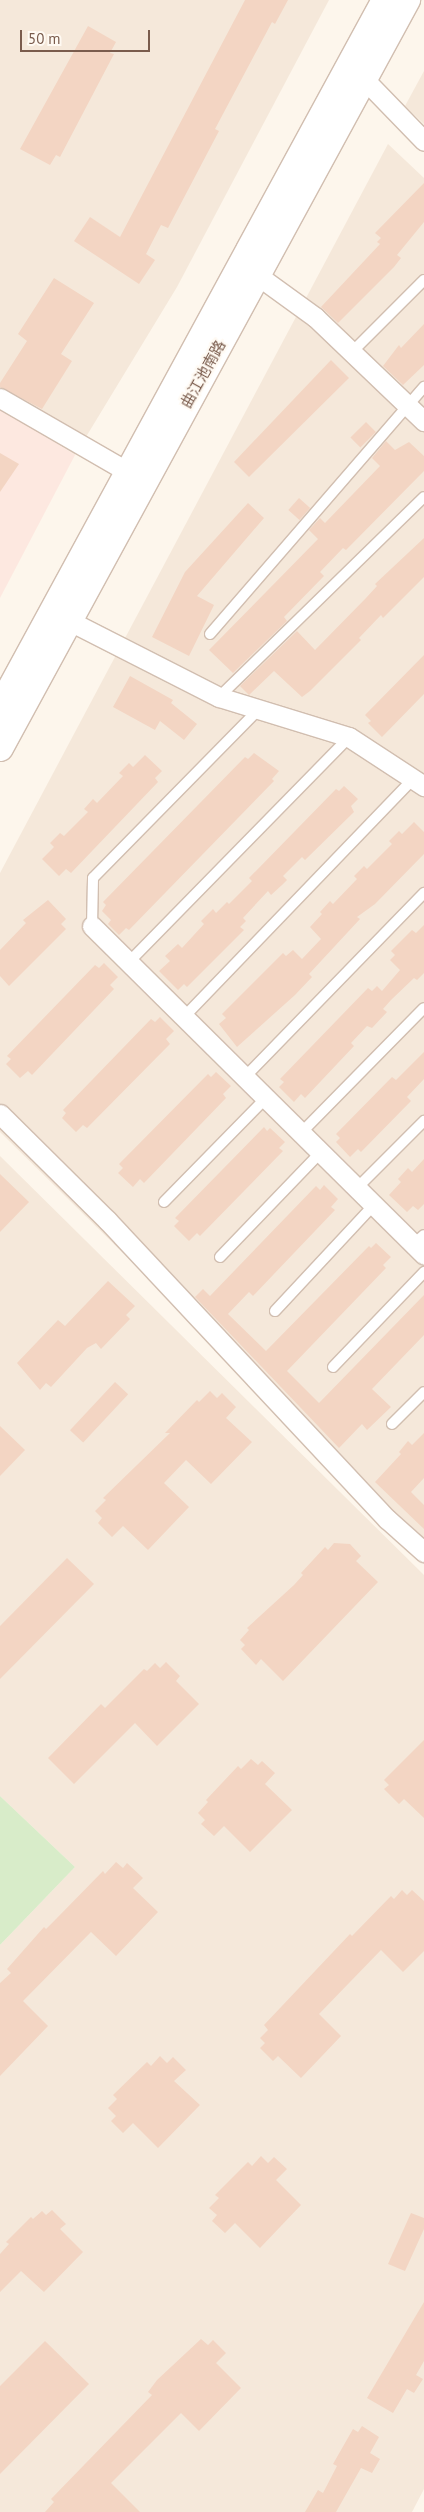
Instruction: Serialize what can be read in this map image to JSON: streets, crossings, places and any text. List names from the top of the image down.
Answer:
{
  "streets": {
    "main road": ["曲江池南路"]
  },
  "scale_bar": "50 m"
}
